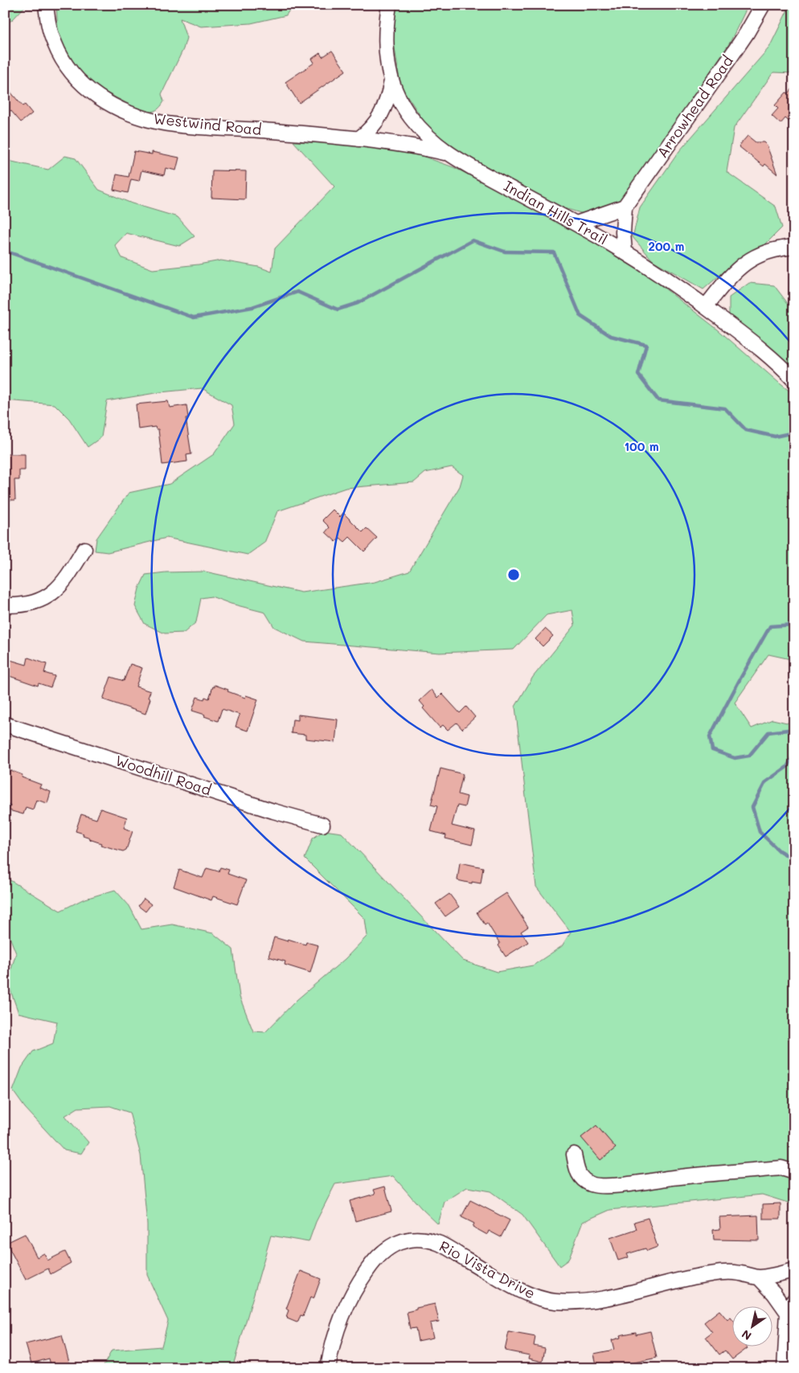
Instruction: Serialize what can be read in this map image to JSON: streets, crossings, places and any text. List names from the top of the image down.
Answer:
{
  "streets": {
    "street": [
      "Arrowhead Road",
      "Westwind Road",
      "Indian Hills Trail",
      "Woodhill Road",
      "Rio Vista Drive"
    ]
  },
  "crossings": [
    ["Westwind Road", "Indian Hills Trail"]
  ],
  "north": "bottom left",
  "rings": ["200 m", "100 m"]
}
